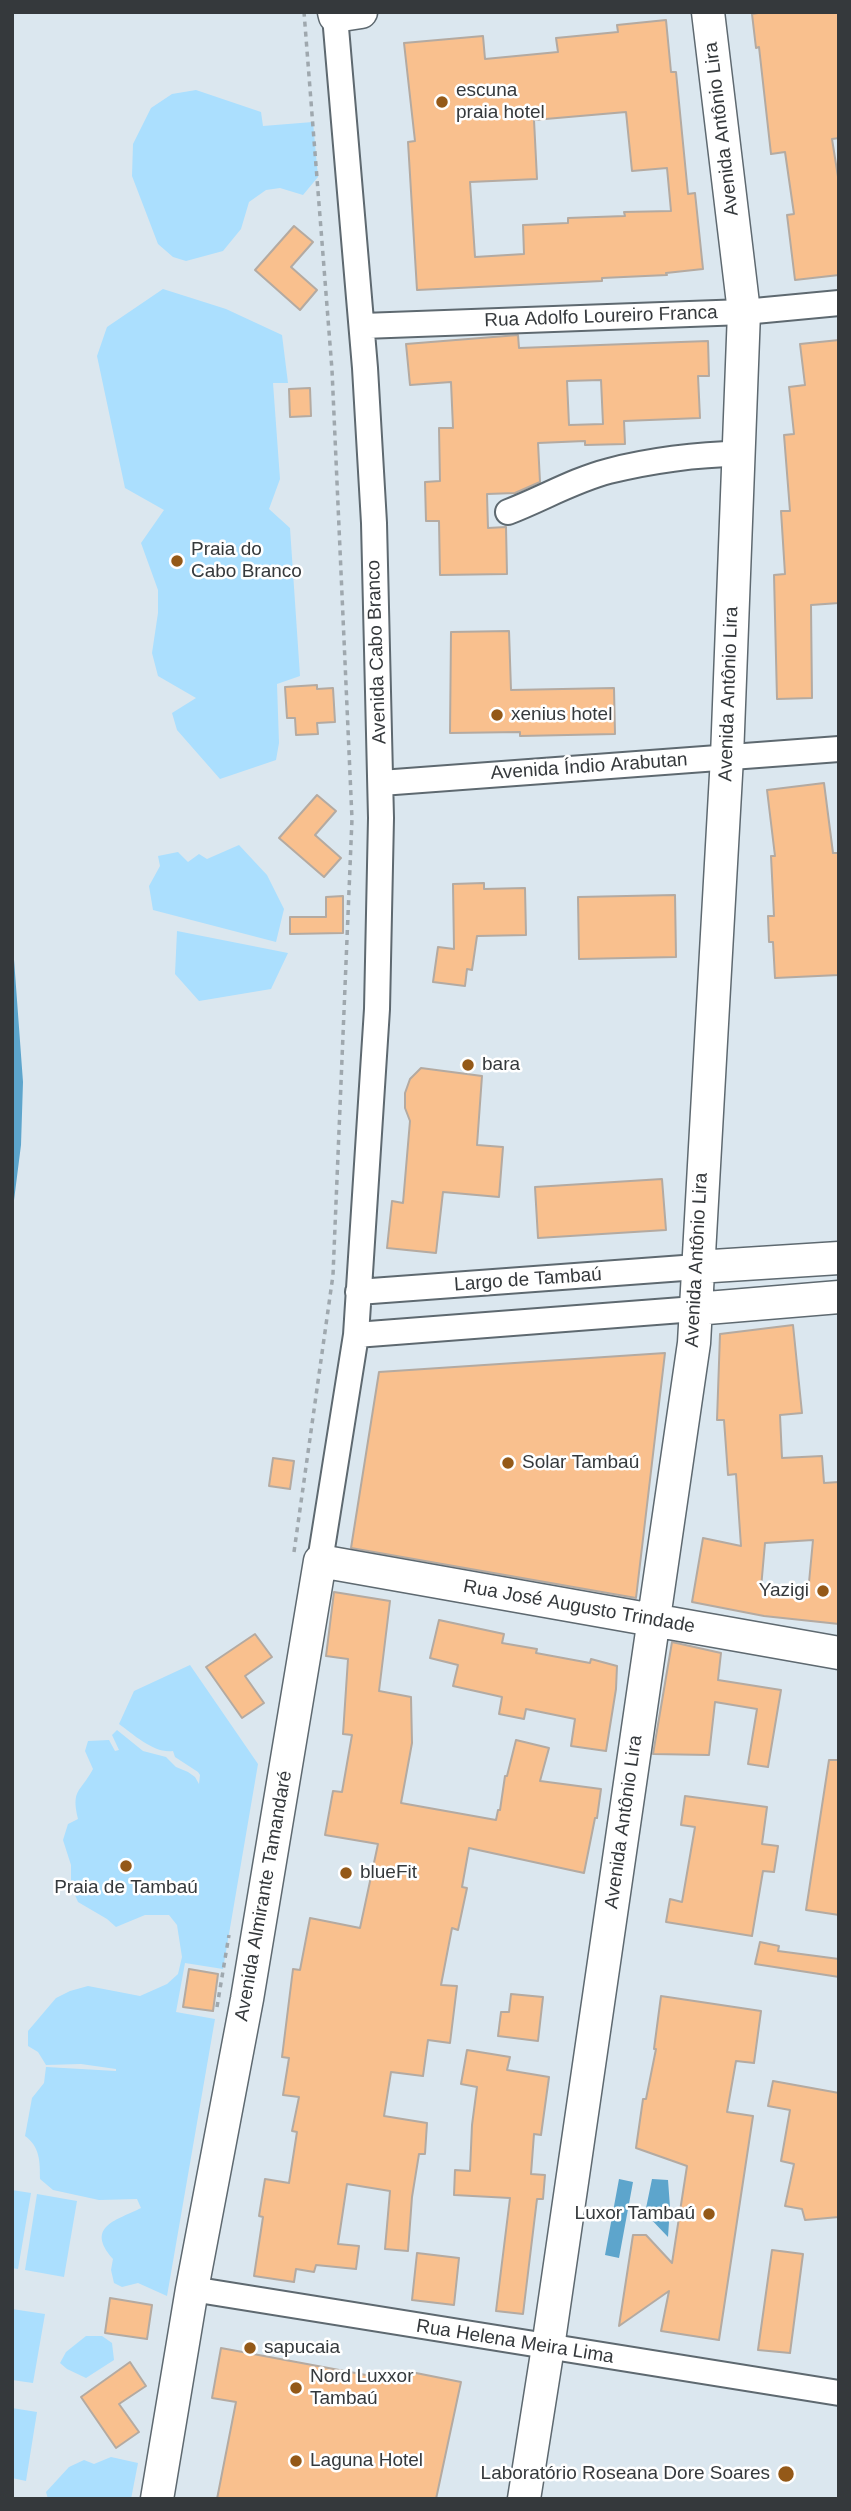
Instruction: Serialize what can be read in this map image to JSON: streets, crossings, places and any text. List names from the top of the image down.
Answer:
{
  "streets": {
    "main road": ["Avenida Antônio Lira", "Rua José Augusto Trindade", "Avenida Almirante Tamandaré"],
    "street": [
      "Rua Adolfo Loureiro Franca",
      "Avenida Cabo Branco",
      "Avenida Índio Arabutan",
      "Largo de Tambaú",
      "Rua Helena Meira Lima"
    ]
  },
  "crossings": [
    ["Avenida Antônio Lira", "Rua Adolfo Loureiro Franca"],
    ["Avenida Antônio Lira", "Avenida Índio Arabutan"],
    ["Avenida Antônio Lira", "Largo de Tambaú"],
    ["Avenida Antônio Lira", "Rua José Augusto Trindade"],
    ["Avenida Antônio Lira", "Rua Helena Meira Lima"],
    ["Rua Adolfo Loureiro Franca", "Avenida Cabo Branco"],
    ["Avenida Cabo Branco", "Avenida Índio Arabutan"],
    ["Avenida Cabo Branco", "Largo de Tambaú"],
    ["Avenida Cabo Branco", "Avenida Almirante Tamandaré"],
    ["Largo de Tambaú", "Avenida Almirante Tamandaré"],
    ["Rua José Augusto Trindade", "Avenida Almirante Tamandaré"],
    ["Avenida Almirante Tamandaré", "Rua Helena Meira Lima"]
  ],
  "places": [
    "escuna praia hotel",
    "Praia do Cabo Branco",
    "xenius hotel",
    "bara",
    "Solar Tambaú",
    "Yazigi",
    "Praia de Tambaú",
    "blueFit",
    "Luxor Tambaú",
    "sapucaia",
    "Nord Luxxor Tambaú",
    "Laguna Hotel",
    "Laboratório Roseana Dore Soares"
  ]
}
